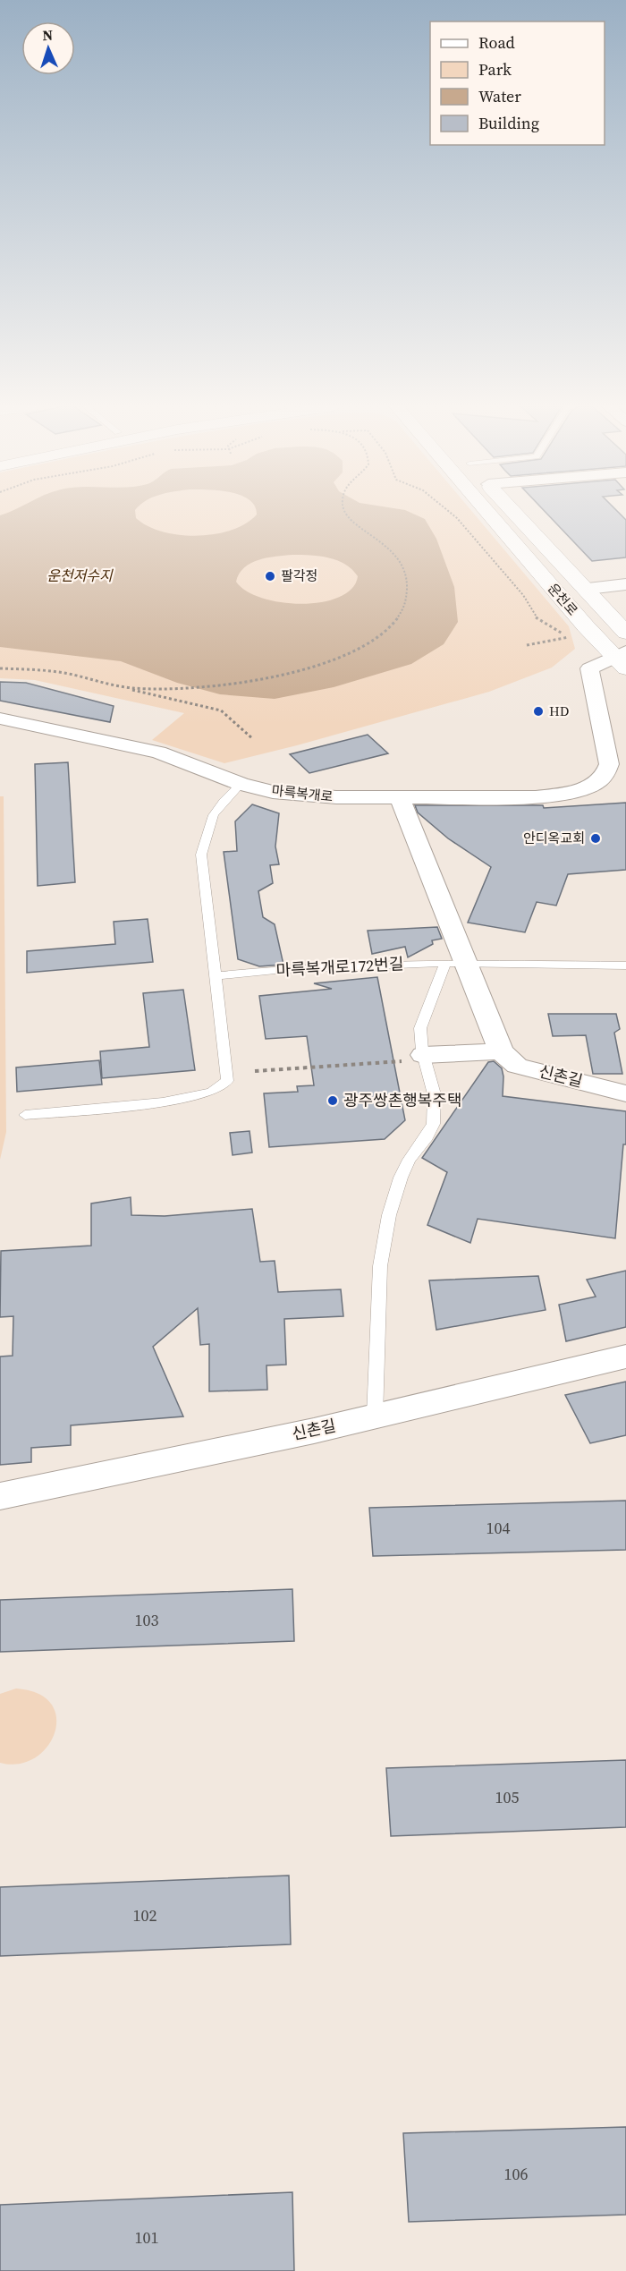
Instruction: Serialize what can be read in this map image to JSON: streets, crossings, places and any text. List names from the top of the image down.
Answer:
{
  "streets": {
    "street": ["운천로", "마륵복개로", "신촌길"],
    "lane": ["마륵복개로172번길"]
  },
  "water": ["운천저수지"],
  "places": [
    "팔각정",
    "HD",
    "안디옥교회",
    "광주쌍촌행복주택"
  ],
  "house_numbers": [
    "104",
    "103",
    "105",
    "102",
    "106",
    "101"
  ],
  "legend": [
    "Road",
    "Park",
    "Water",
    "Building"
  ],
  "north": "top"
}
